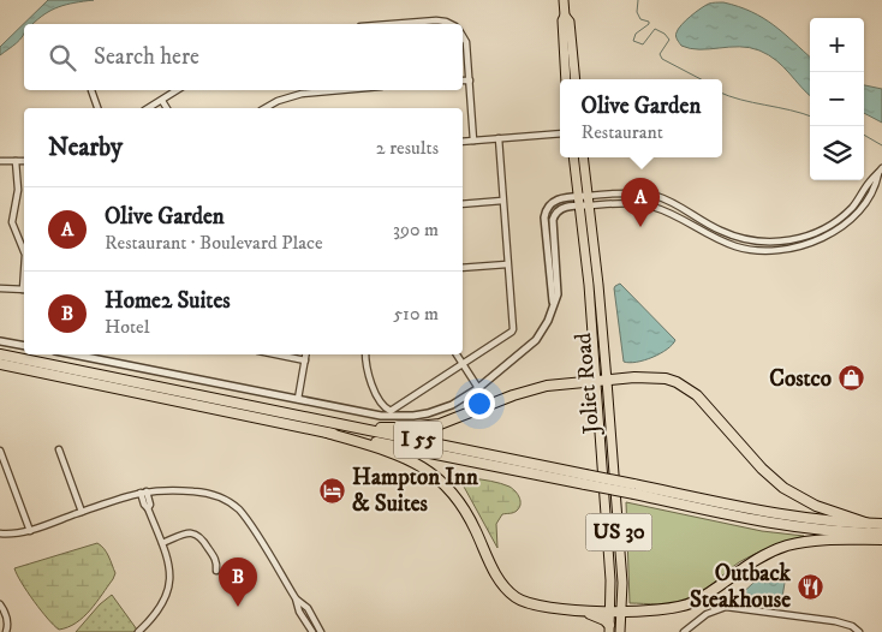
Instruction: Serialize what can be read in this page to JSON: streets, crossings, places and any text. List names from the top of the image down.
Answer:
{
  "streets": {
    "highway": ["I 55"],
    "main road": ["Joliet Road", "US 30"]
  },
  "crossings": [
    ["Joliet Road", "US 30"]
  ],
  "places": {
    "shop": ["Costco"],
    "hotel": ["Hampton Inn & Suites"],
    "restaurant": ["Outback Steakhouse"]
  },
  "page": {
    "map_buttons": ["+", "−"],
    "search": "Search here",
    "popup": ["Olive Garden", "Restaurant"],
    "heading": ["Nearby", "2 results"],
    "pins": ["A", "B"],
    "list": [
      {
        "mark": "A",
        "name": "Olive Garden",
        "note": "Restaurant · Boulevard Place",
        "value": "390 m"
      },
      {
        "mark": "B",
        "name": "Home2 Suites",
        "note": "Hotel",
        "value": "510 m"
      }
    ]
  }
}
